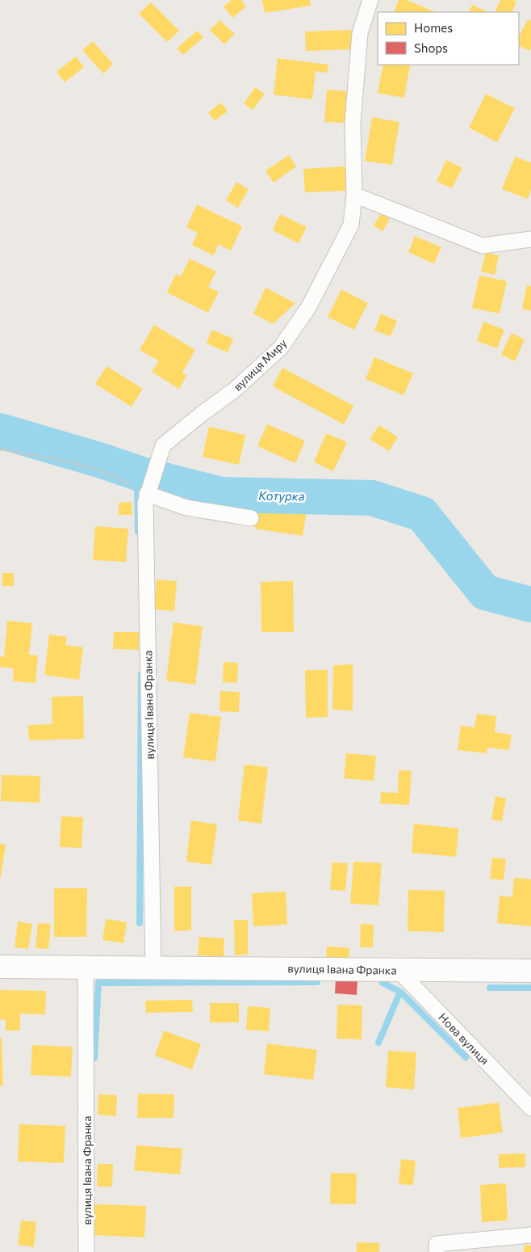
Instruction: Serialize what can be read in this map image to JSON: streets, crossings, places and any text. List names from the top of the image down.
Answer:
{
  "streets": {
    "street": ["вулиця Миру", "вулиця Івана Франка", "Нова вулиця"]
  },
  "crossings": [
    ["вулиця Миру", "вулиця Івана Франка"],
    ["вулиця Івана Франка", "Нова вулиця"]
  ],
  "water": ["Котурка"],
  "legend": ["Homes", "Shops"]
}
